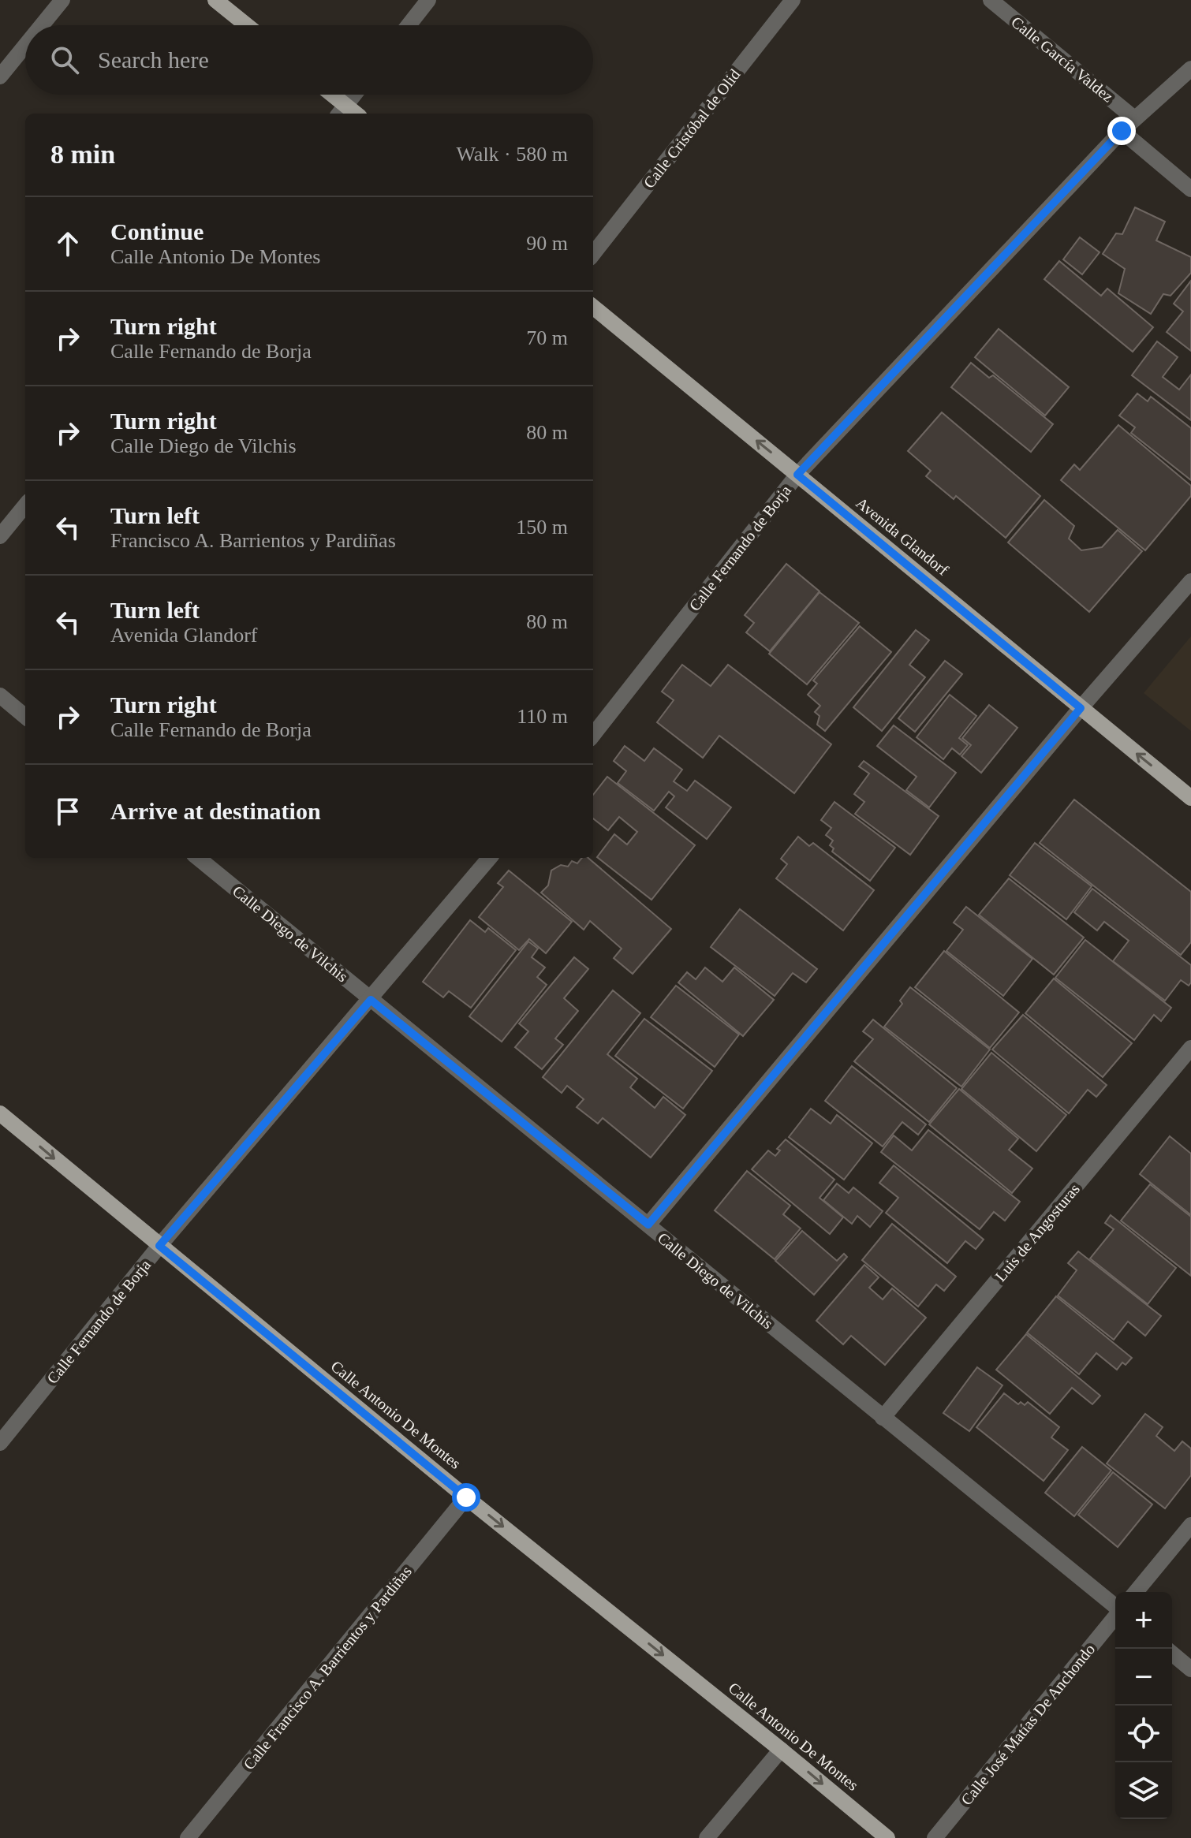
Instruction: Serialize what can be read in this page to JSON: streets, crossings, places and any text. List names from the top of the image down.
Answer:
{
  "streets": {
    "main road": ["Avenida Glandorf", "Calle Antonio De Montes"],
    "street": [
      "Calle García Valdez",
      "Calle Cristóbal de Olid",
      "Calle Fernando de Borja",
      "Calle Diego de Vilchis",
      "Luis de Angosturas",
      "Calle Francisco A. Barrientos y Pardiñas",
      "Calle José Matías De Anchondo"
    ]
  },
  "crossings": [
    ["Calle García Valdez", "Calle Fernando de Borja"],
    ["Avenida Glandorf", "Calle Fernando de Borja"],
    ["Calle Fernando de Borja", "Calle Diego de Vilchis"],
    ["Calle Fernando de Borja", "Calle Antonio De Montes"],
    ["Calle Diego de Vilchis", "Luis de Angosturas"],
    ["Calle Antonio De Montes", "Calle Francisco A. Barrientos y Pardiñas"]
  ],
  "one_way": ["Avenida Glandorf", "Calle Antonio De Montes"],
  "page": {
    "search": "Search here",
    "heading": ["8 min", "Walk · 580 m"],
    "list": [
      ["Continue", "Calle Antonio De Montes", "90 m"],
      ["Turn right", "Calle Fernando de Borja", "70 m"],
      ["Turn right", "Calle Diego de Vilchis", "80 m"],
      ["Turn left", "Francisco A. Barrientos y Pardiñas", "150 m"],
      ["Turn left", "Avenida Glandorf", "80 m"],
      ["Turn right", "Calle Fernando de Borja", "110 m"],
      "Arrive at destination"
    ],
    "map_buttons": ["+", "−"]
  }
}
